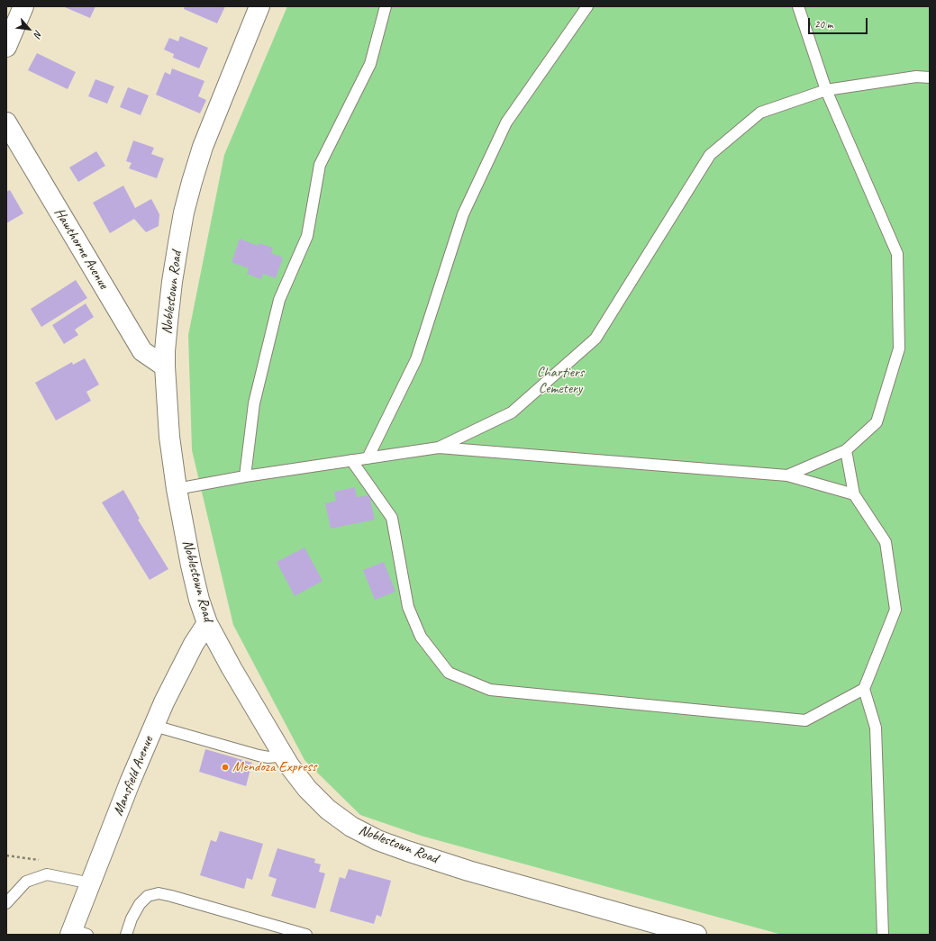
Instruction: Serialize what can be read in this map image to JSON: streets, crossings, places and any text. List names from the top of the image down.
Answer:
{
  "streets": {
    "main road": ["Hawthorne Avenue", "Noblestown Road", "Mansfield Avenue"]
  },
  "crossings": [
    ["Hawthorne Avenue", "Noblestown Road"],
    ["Noblestown Road", "Mansfield Avenue"]
  ],
  "parks": ["Chartiers Cemetery"],
  "places": ["Mendoza Express"],
  "scale_bar": "20 m",
  "north": "bottom right"
}
